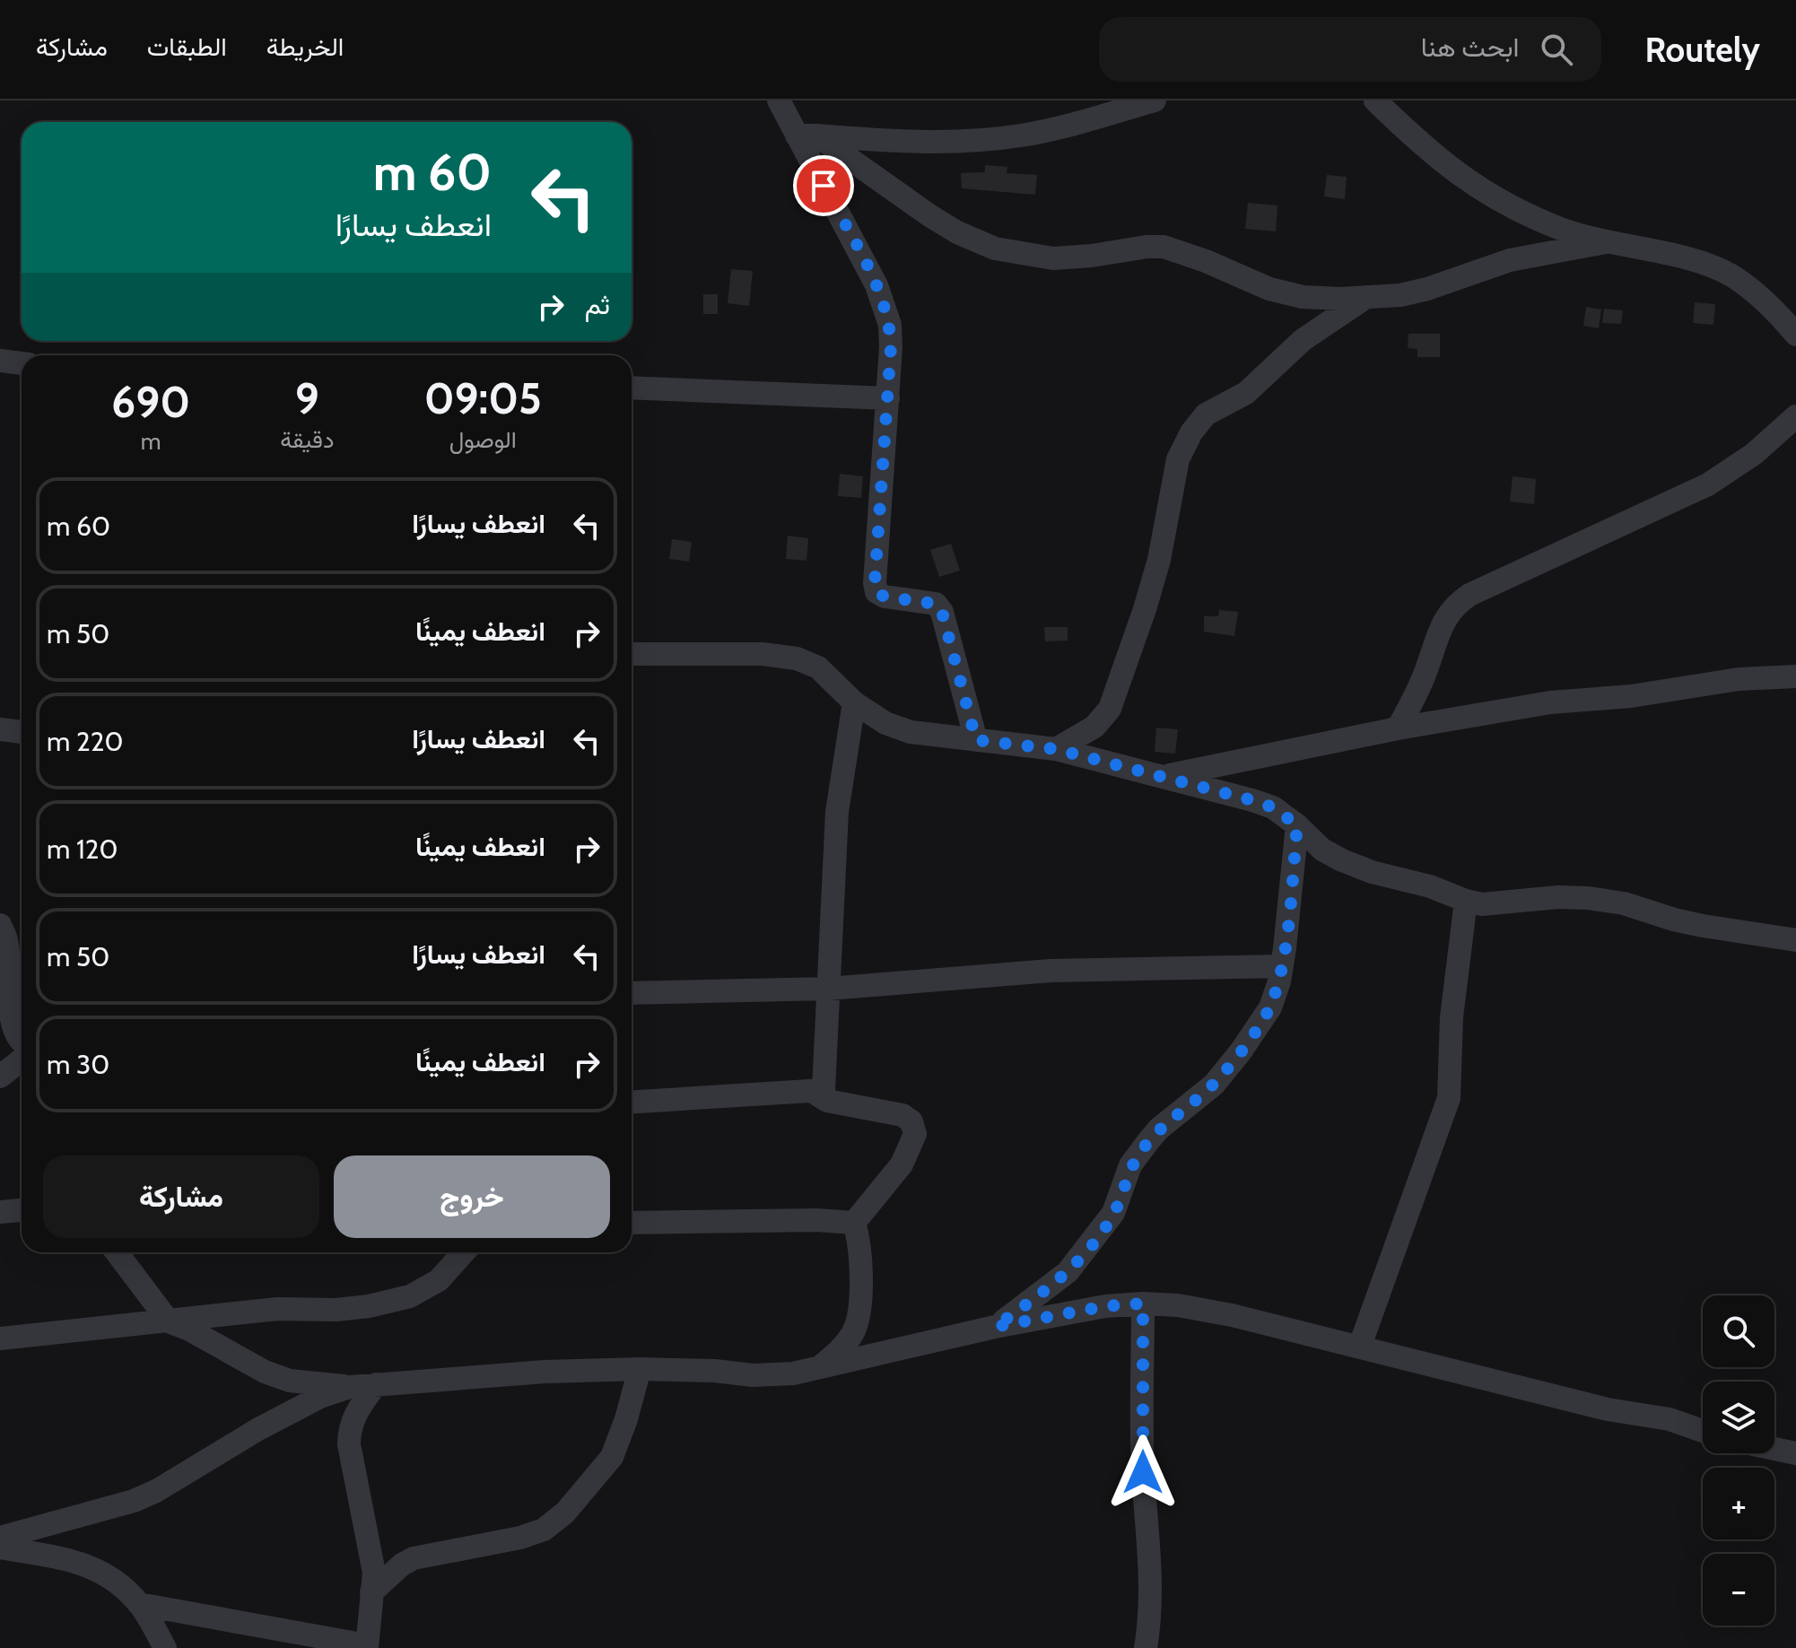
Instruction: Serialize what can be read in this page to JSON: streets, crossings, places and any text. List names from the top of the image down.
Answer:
{
  "page": {
    "header": "Routely",
    "search": "ابحث هنا",
    "nav": ["الخريطة", "الطبقات", "مشاركة"],
    "turn": ["60 m", "انعطف يسارًا"],
    "then": "ثم",
    "eta": [
      "09:05",
      "الوصول",
      "9",
      "دقيقة",
      "690",
      "m"
    ],
    "list": [
      {
        "name": "انعطف يسارًا",
        "value": "60 m"
      },
      {
        "name": "انعطف يمينًا",
        "value": "50 m"
      },
      {
        "name": "انعطف يسارًا",
        "value": "220 m"
      },
      {
        "name": "انعطف يمينًا",
        "value": "120 m"
      },
      {
        "name": "انعطف يسارًا",
        "value": "50 m"
      },
      {
        "name": "انعطف يمينًا",
        "value": "30 m"
      }
    ],
    "buttons": ["خروج", "مشاركة"],
    "map_buttons": ["+", "−"]
  }
}
